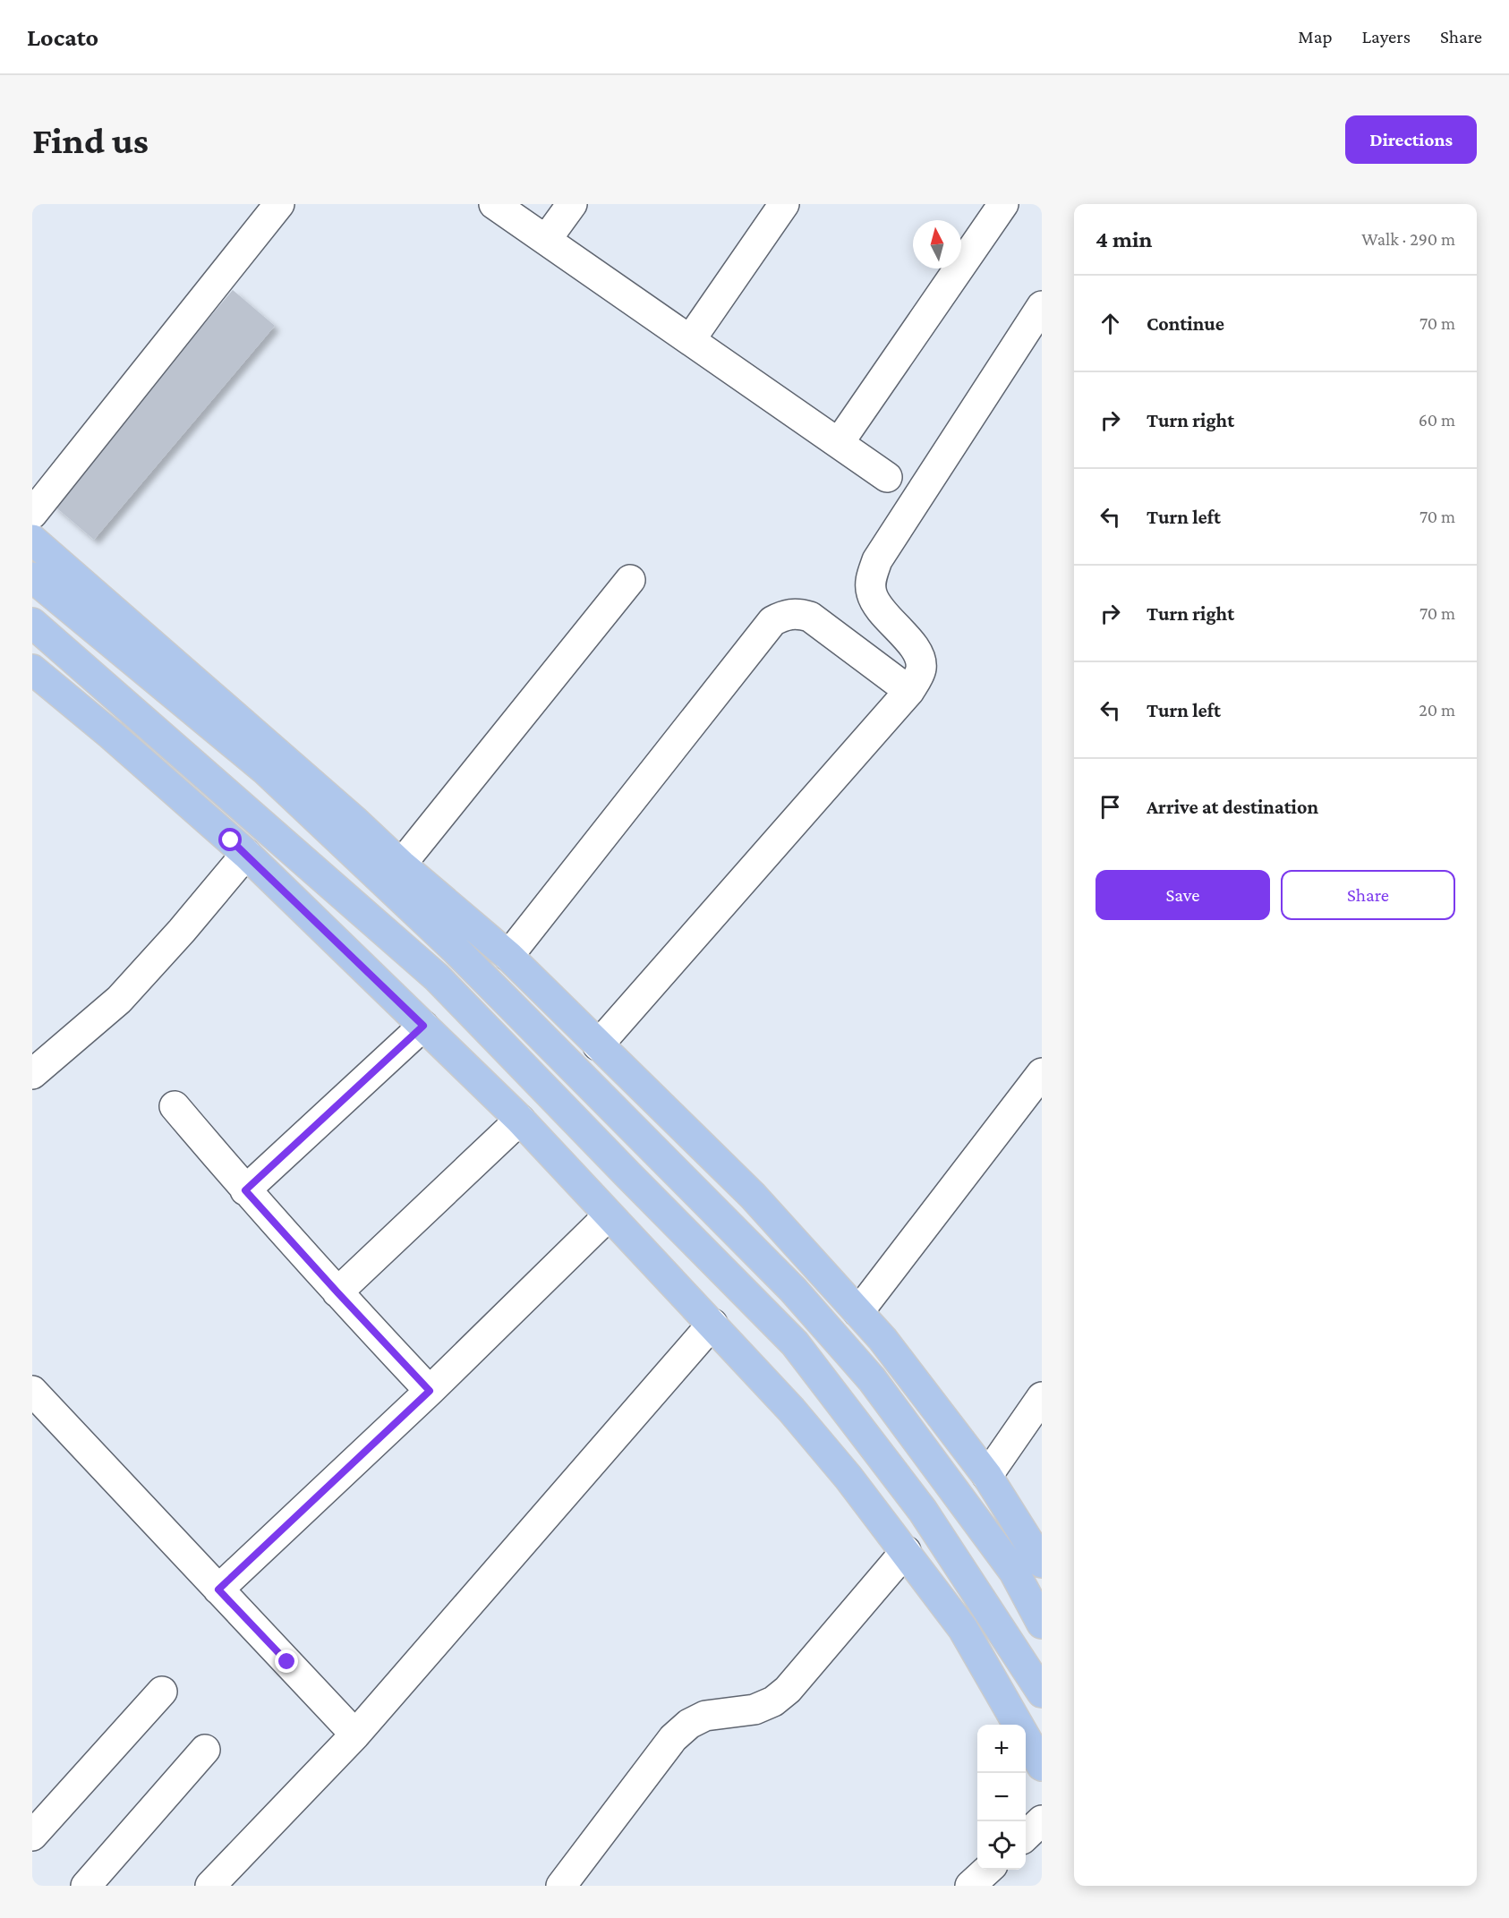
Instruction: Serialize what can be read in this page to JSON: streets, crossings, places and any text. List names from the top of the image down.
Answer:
{
  "north": "top",
  "page": {
    "header": "Locato",
    "nav": ["Map", "Layers", "Share"],
    "buttons": [
      "Directions",
      ["Save", "Share"]
    ],
    "title": "Find us",
    "heading": ["4 min", "Walk · 290 m"],
    "list": [
      ["Continue", "70 m"],
      ["Turn right", "60 m"],
      ["Turn left", "70 m"],
      ["Turn right", "70 m"],
      ["Turn left", "20 m"],
      "Arrive at destination"
    ],
    "map_buttons": ["+", "−"]
  }
}
